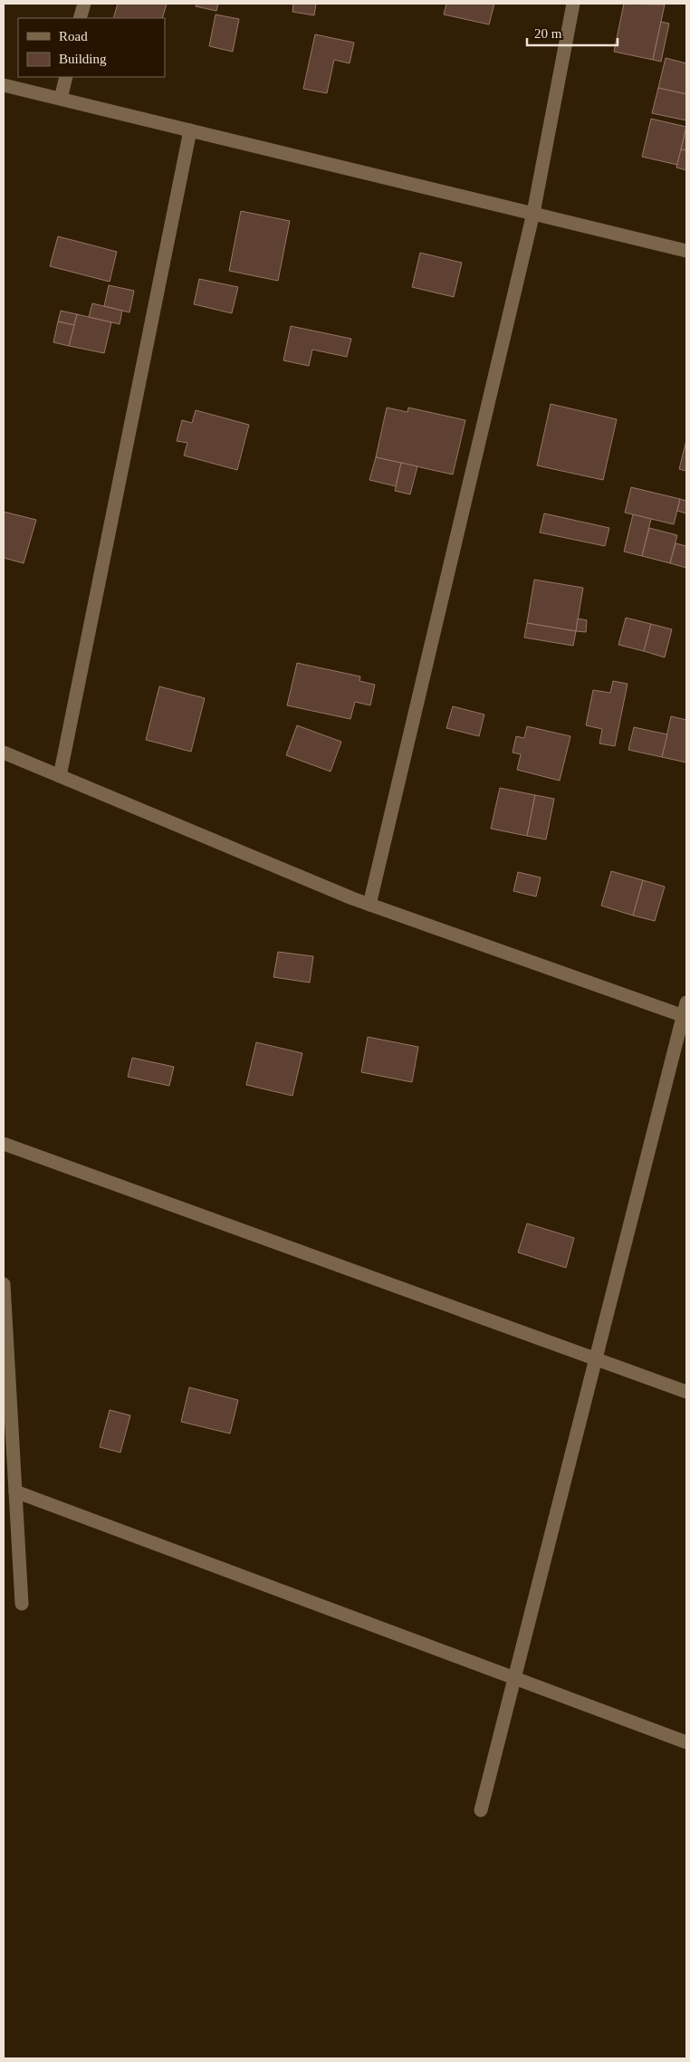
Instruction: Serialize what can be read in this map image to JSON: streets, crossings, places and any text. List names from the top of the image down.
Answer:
{
  "legend": ["Road", "Building"],
  "scale_bar": "20 m"
}
